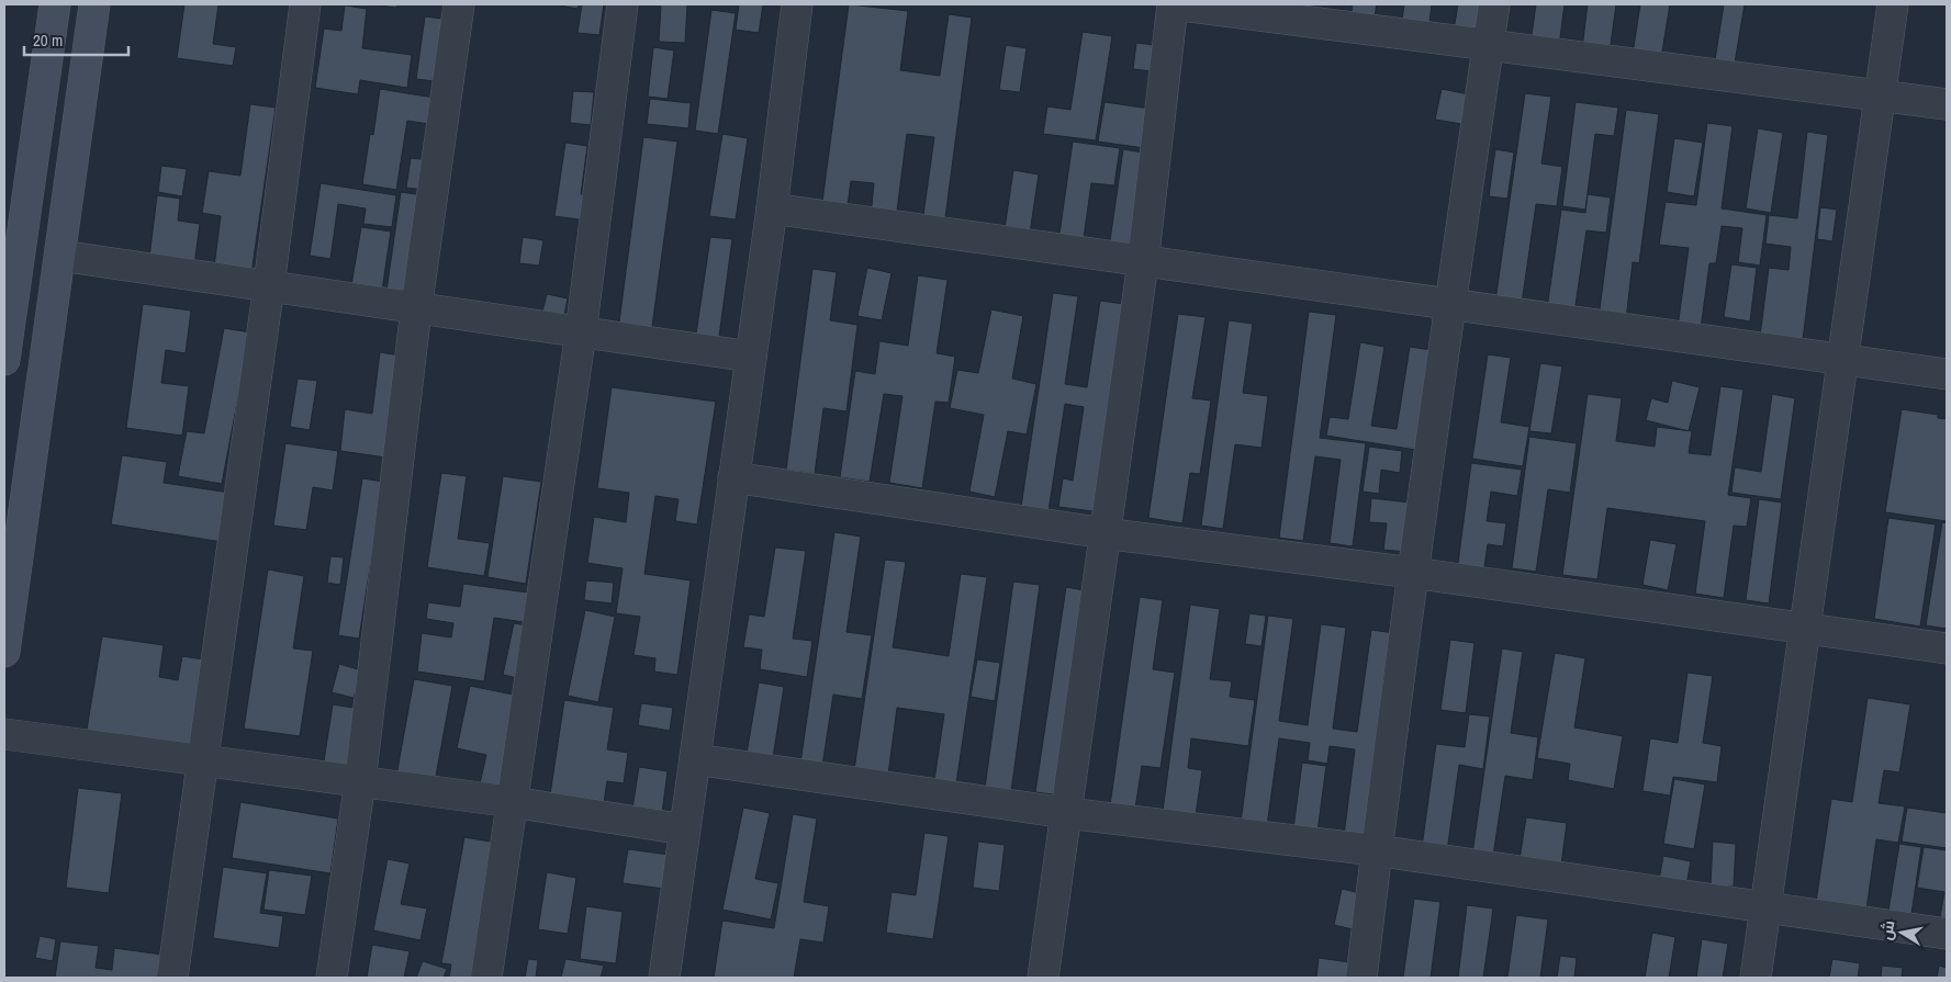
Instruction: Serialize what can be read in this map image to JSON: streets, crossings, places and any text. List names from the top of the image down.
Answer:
{
  "scale_bar": "20 m",
  "north": "left"
}
